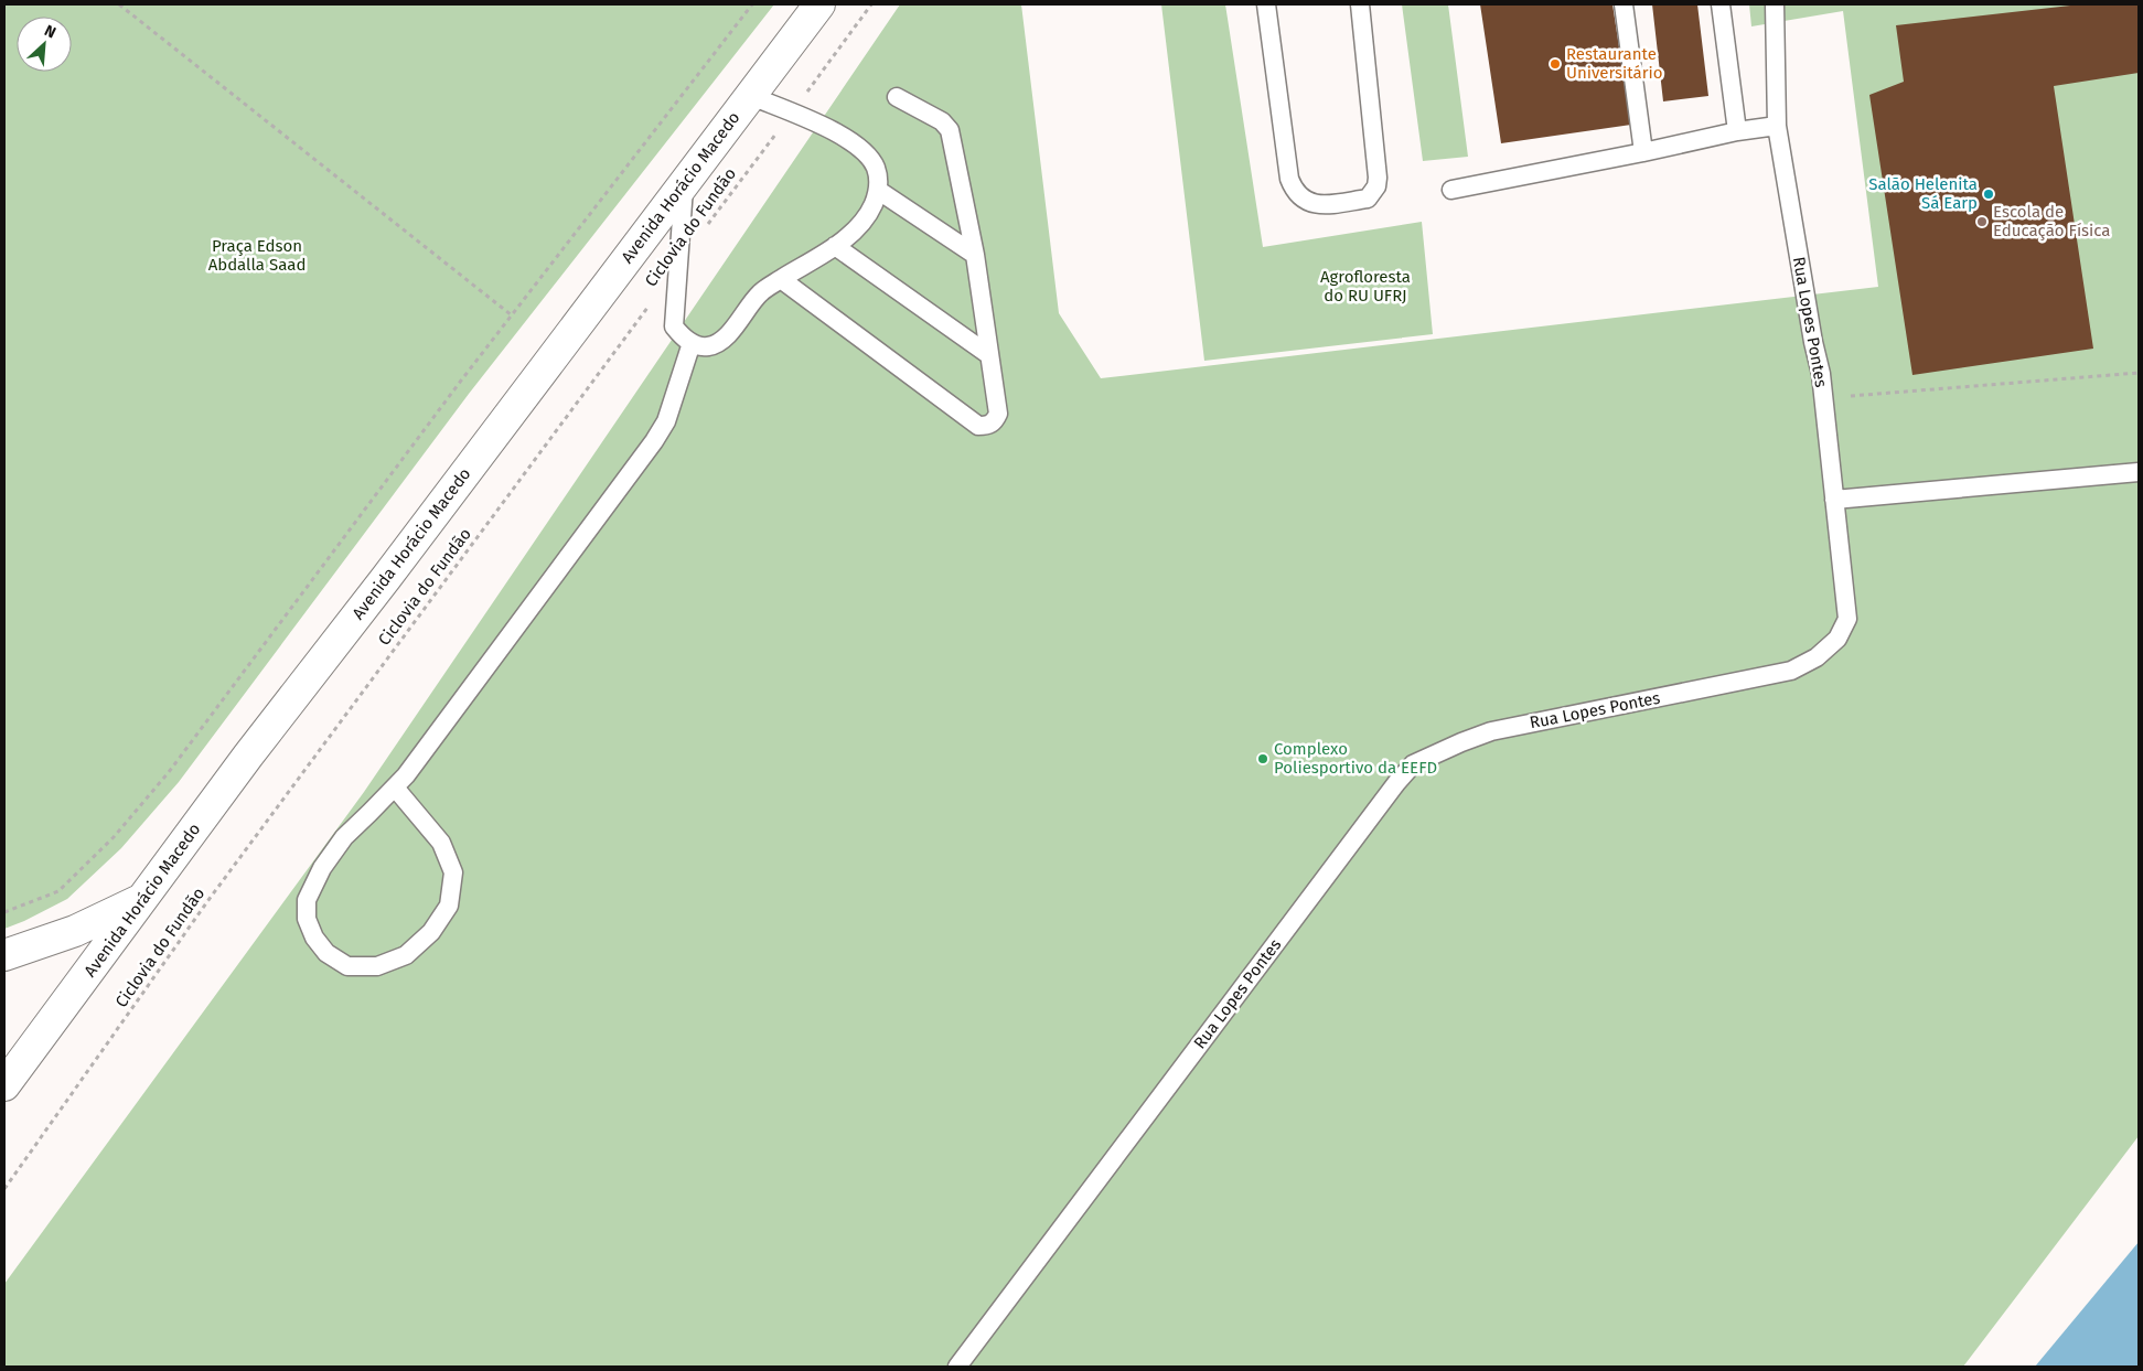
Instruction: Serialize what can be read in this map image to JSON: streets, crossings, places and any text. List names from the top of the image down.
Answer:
{
  "streets": {
    "street": ["Avenida Horácio Macedo"],
    "lane": ["Rua Lopes Pontes"],
    "path": ["Ciclovia do Fundão"]
  },
  "parks": ["Praça Edson Abdalla Saad", "Agrofloresta do RU UFRJ"],
  "places": [
    "Restaurante Universitário",
    "Salão Helenita Sá Earp",
    "Escola de Educação Física",
    "Complexo Poliesportivo da EEFD"
  ],
  "north": "top right"
}
